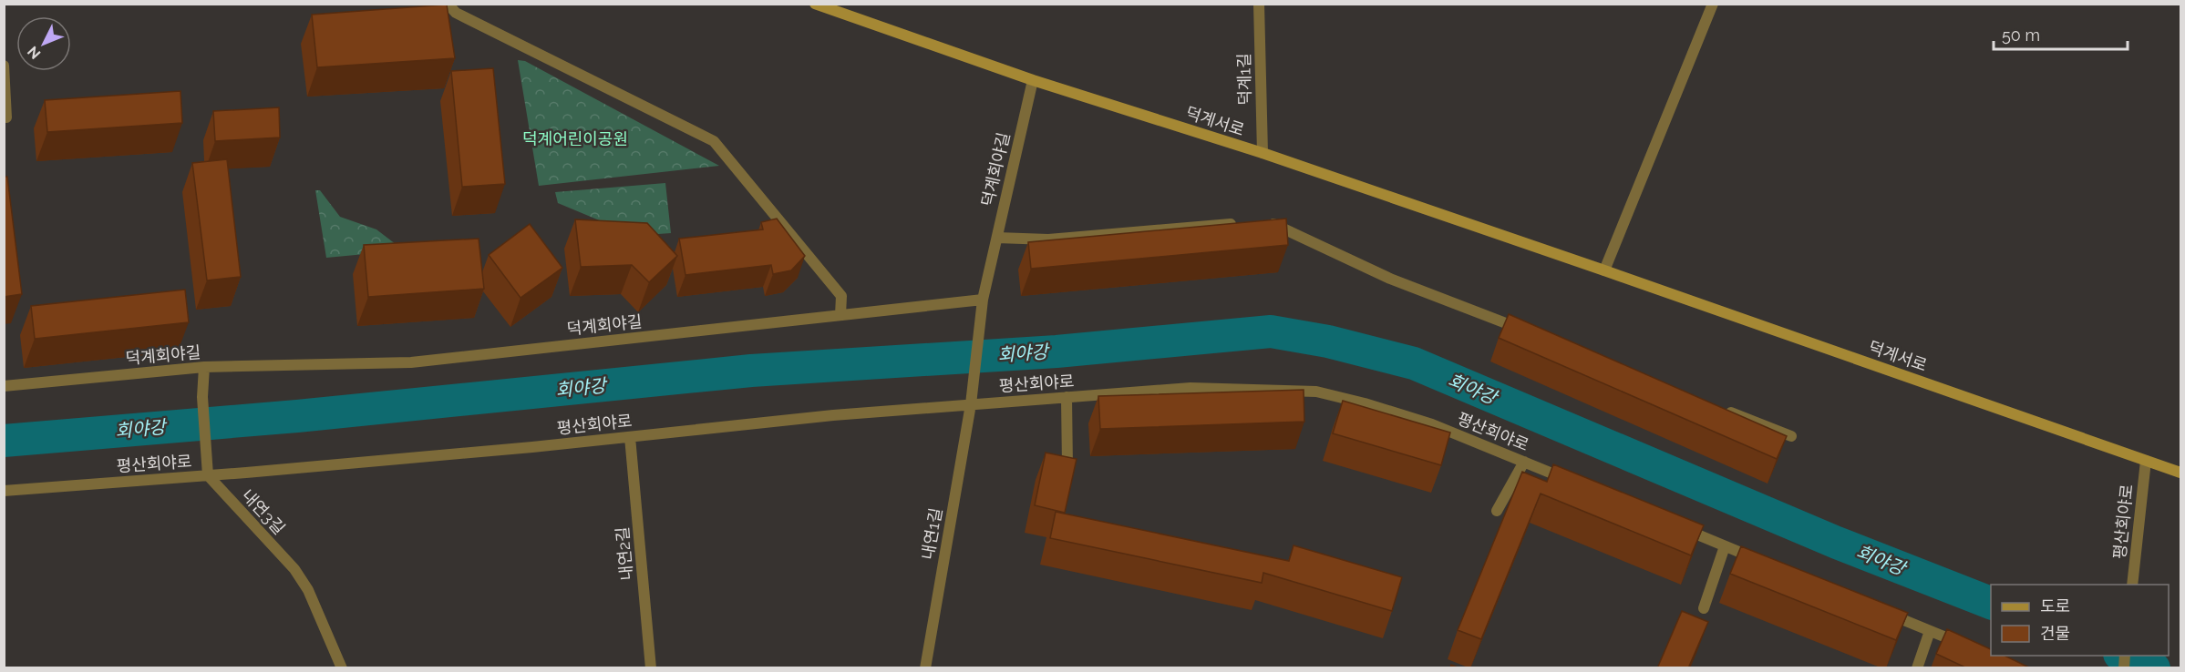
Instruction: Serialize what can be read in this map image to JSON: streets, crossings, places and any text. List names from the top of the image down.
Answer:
{
  "streets": {
    "street": [
      "덕계1길",
      "덕계서로",
      "덕계회야길",
      "평산회야로",
      "내연3길",
      "내연1길",
      "내연2길"
    ]
  },
  "crossings": [
    ["덕계1길", "덕계서로"],
    ["덕계서로", "덕계회야길"],
    ["덕계서로", "평산회야로"],
    ["덕계회야길", "내연1길"],
    ["평산회야로", "내연3길"],
    ["평산회야로", "내연1길"],
    ["평산회야로", "내연2길"]
  ],
  "water": ["회야강"],
  "parks": ["덕계어린이공원"],
  "legend": ["도로", "건물"],
  "scale_bar": "50 m",
  "north": "bottom left"
}
